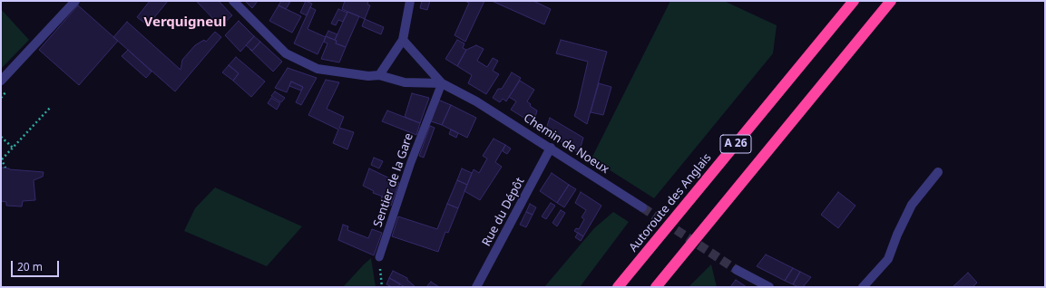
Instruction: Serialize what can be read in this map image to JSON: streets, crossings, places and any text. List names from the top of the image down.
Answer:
{
  "streets": {
    "highway": ["A 26", "Autoroute des Anglais"],
    "street": ["Chemin de Noeux", "Rue du Dépôt"],
    "lane": ["Sentier de la Gare"]
  },
  "crossings": [
    ["Chemin de Noeux", "Sentier de la Gare"],
    ["Chemin de Noeux", "Rue du Dépôt"]
  ],
  "districts": ["Verquigneul"],
  "scale_bar": "20 m"
}
